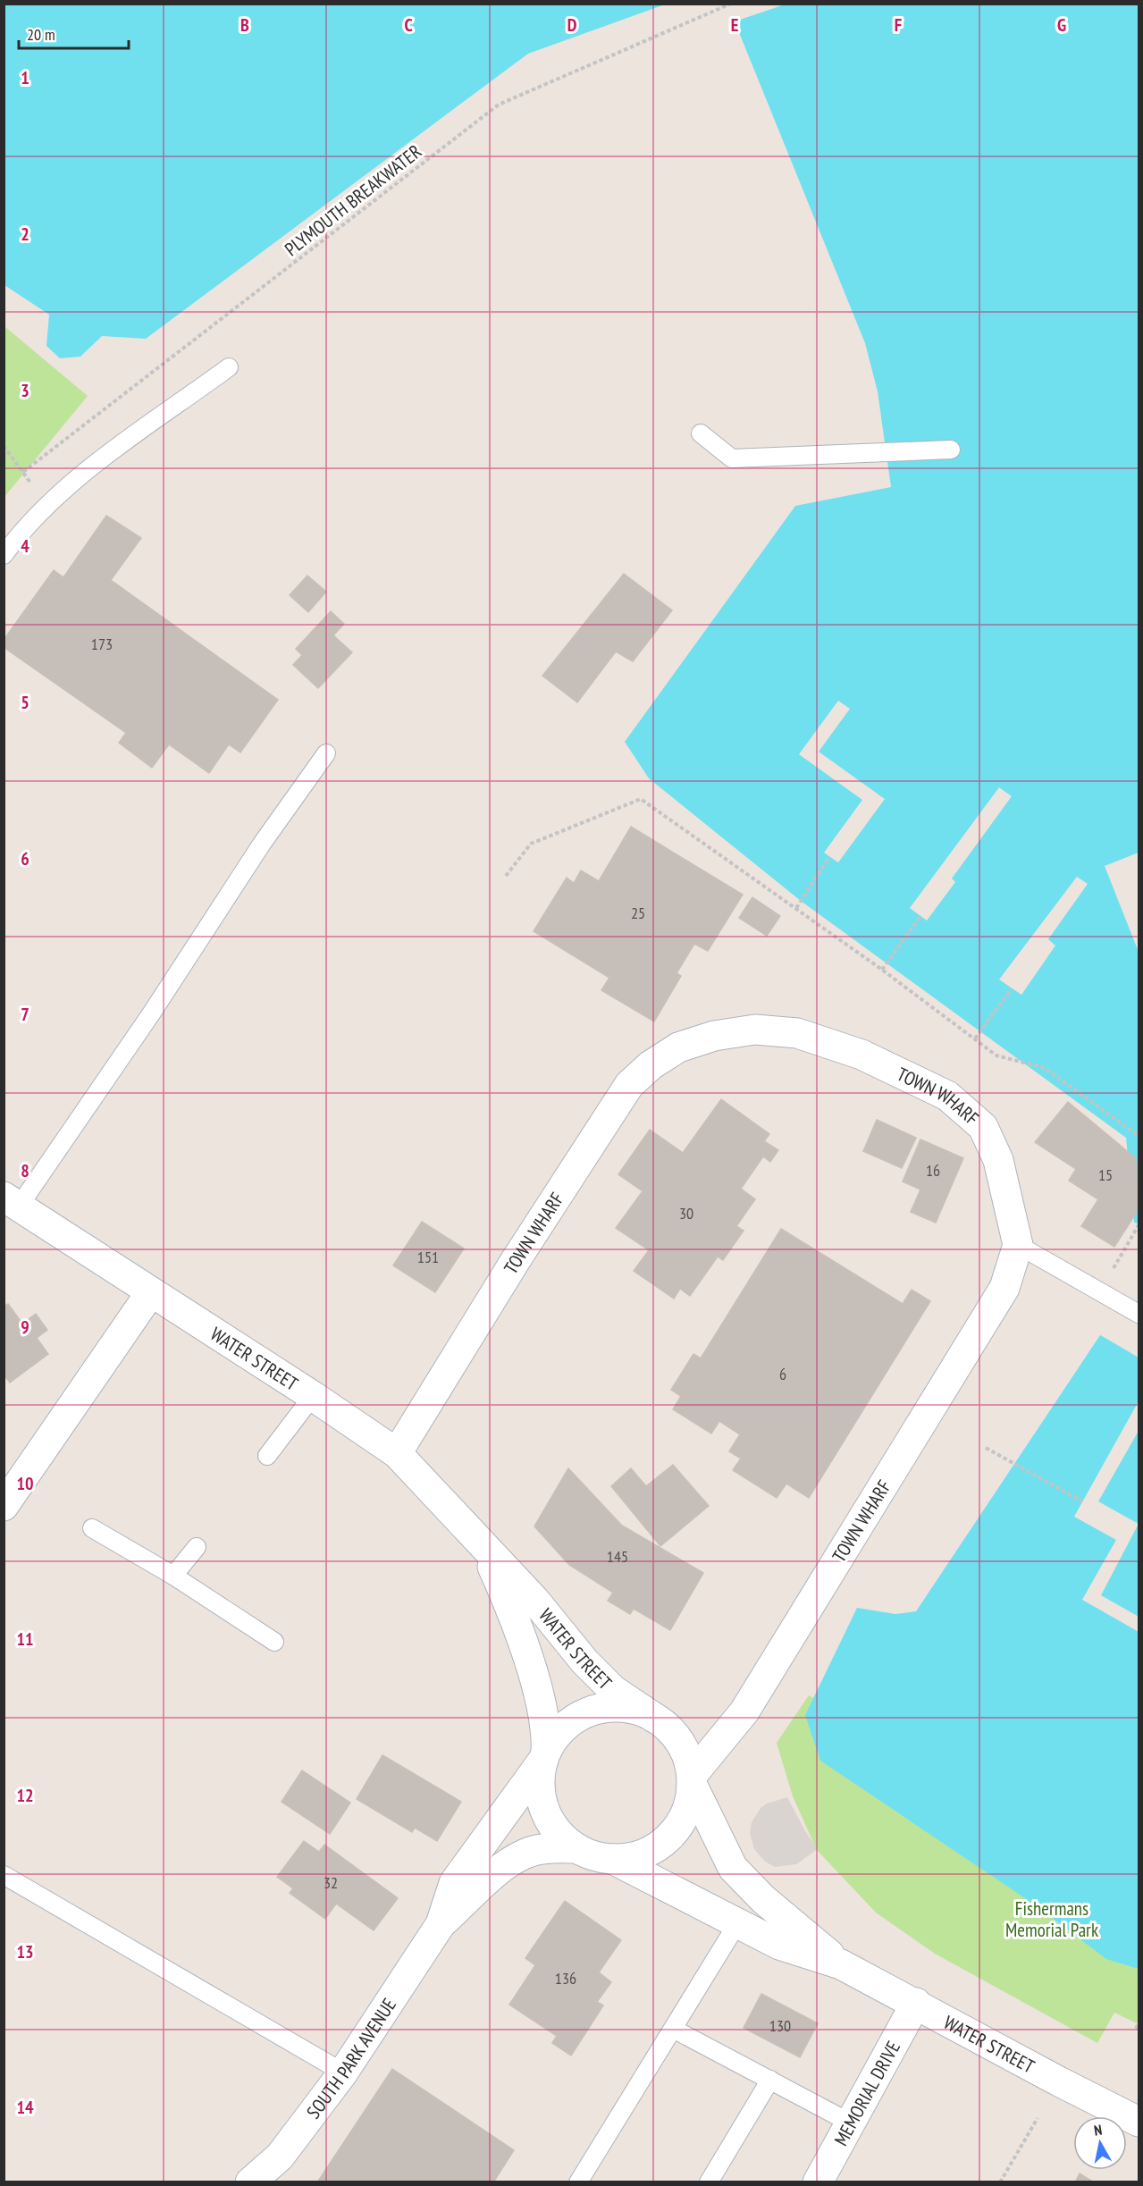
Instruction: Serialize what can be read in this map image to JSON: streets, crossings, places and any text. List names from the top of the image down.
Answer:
{
  "streets": {
    "street": [
      "TOWN WHARF",
      "WATER STREET",
      "SOUTH PARK AVENUE",
      "MEMORIAL DRIVE"
    ],
    "path": ["PLYMOUTH BREAKWATER"]
  },
  "crossings": [
    ["TOWN WHARF", "WATER STREET"],
    ["TOWN WHARF", "SOUTH PARK AVENUE"],
    ["WATER STREET", "SOUTH PARK AVENUE"],
    ["WATER STREET", "MEMORIAL DRIVE"]
  ],
  "parks": ["Fishermans Memorial Park"],
  "house_numbers": [
    "173",
    "25",
    "16",
    "15",
    "30",
    "151",
    "6",
    "145",
    "32",
    "136",
    "130"
  ],
  "scale_bar": "20 m",
  "north": "top",
  "grid": {
    "columns": [
      "B",
      "C",
      "D",
      "E",
      "F",
      "G"
    ],
    "rows": [
      "1",
      "2",
      "3",
      "4",
      "5",
      "6",
      "7",
      "8",
      "9",
      "10",
      "11",
      "12",
      "13",
      "14"
    ]
  }
}
